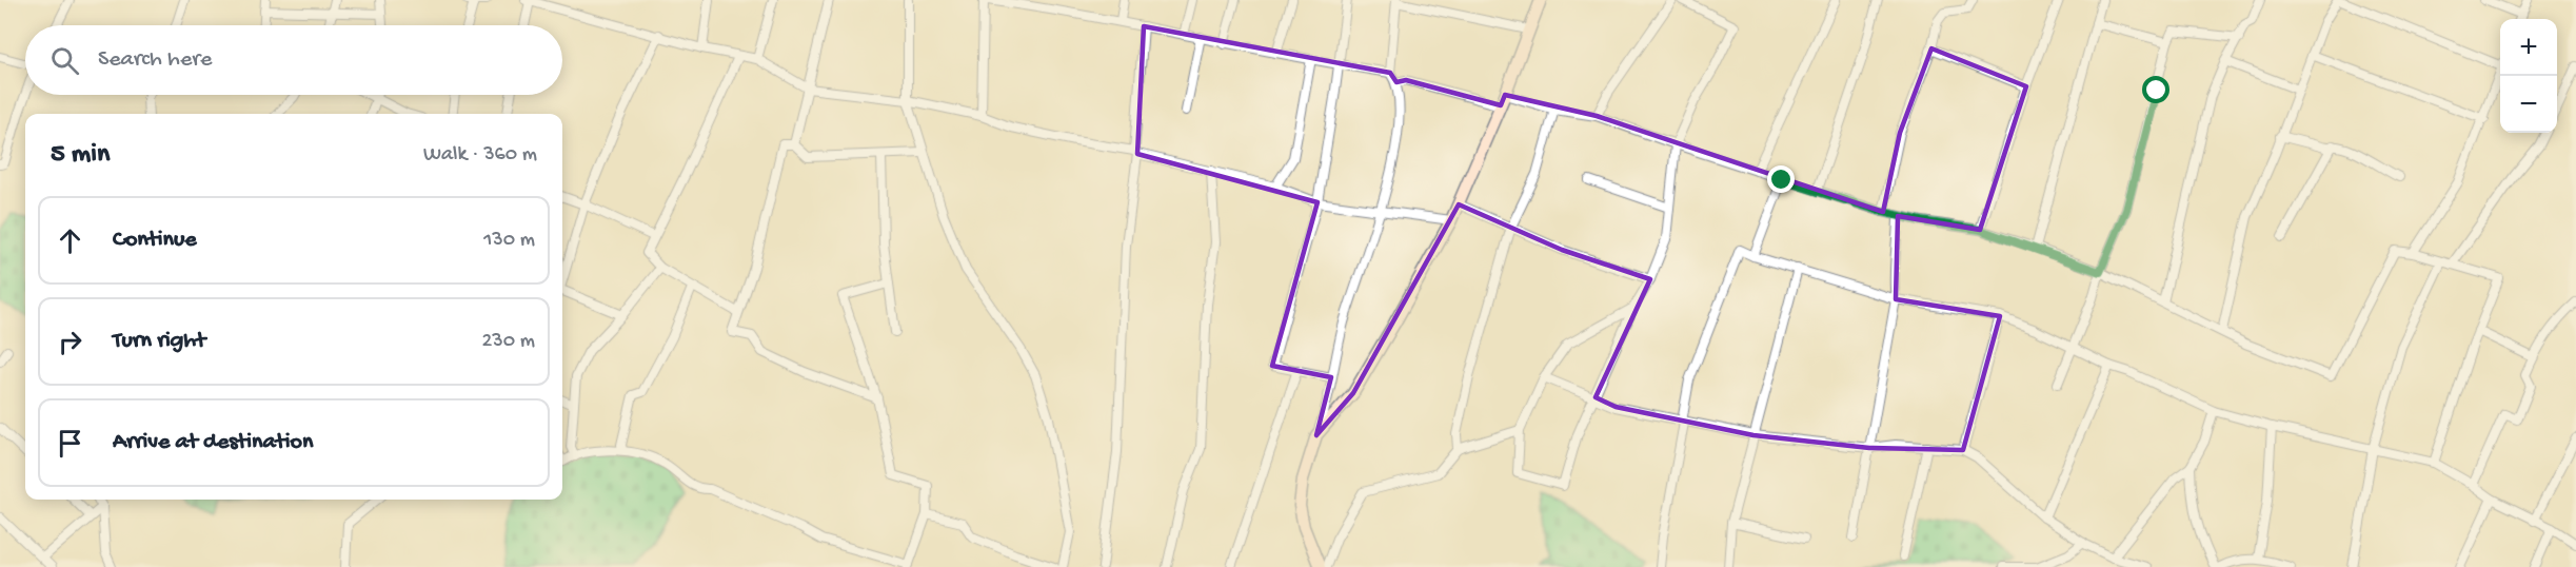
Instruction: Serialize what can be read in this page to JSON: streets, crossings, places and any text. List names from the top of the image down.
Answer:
{
  "page": {
    "map_buttons": ["+", "−"],
    "search": "Search here",
    "heading": ["5 min", "Walk · 360 m"],
    "list": [
      ["Continue", "130 m"],
      ["Turn right", "230 m"],
      "Arrive at destination"
    ]
  }
}
